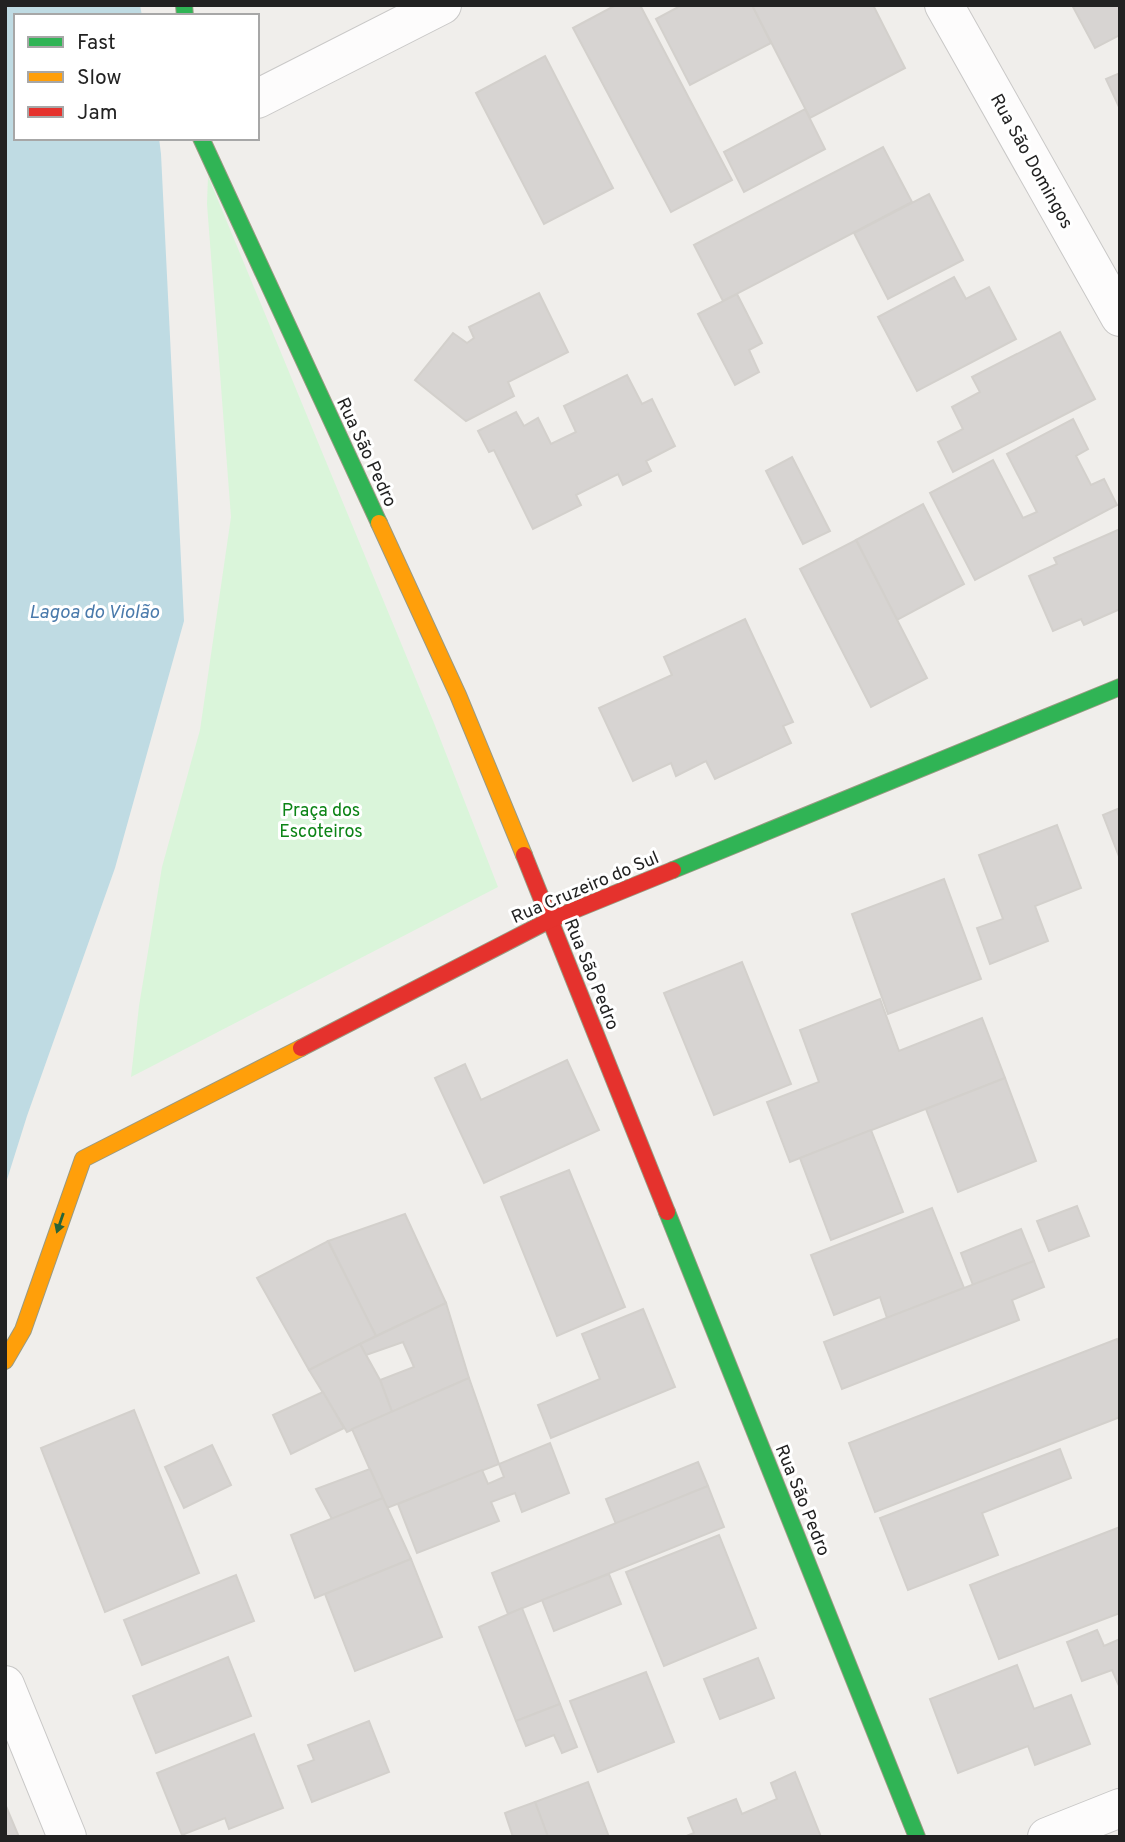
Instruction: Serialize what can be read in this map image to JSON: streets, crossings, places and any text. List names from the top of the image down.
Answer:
{
  "streets": {
    "street": ["Rua São Domingos", "Rua São Pedro", "Rua Cruzeiro do Sul"]
  },
  "crossings": [
    ["Rua São Pedro", "Rua Cruzeiro do Sul"]
  ],
  "one_way": ["Rua Cruzeiro do Sul"],
  "water": ["Lagoa do Violão"],
  "parks": ["Praça dos Escoteiros"],
  "legend": ["Fast", "Slow", "Jam"]
}
